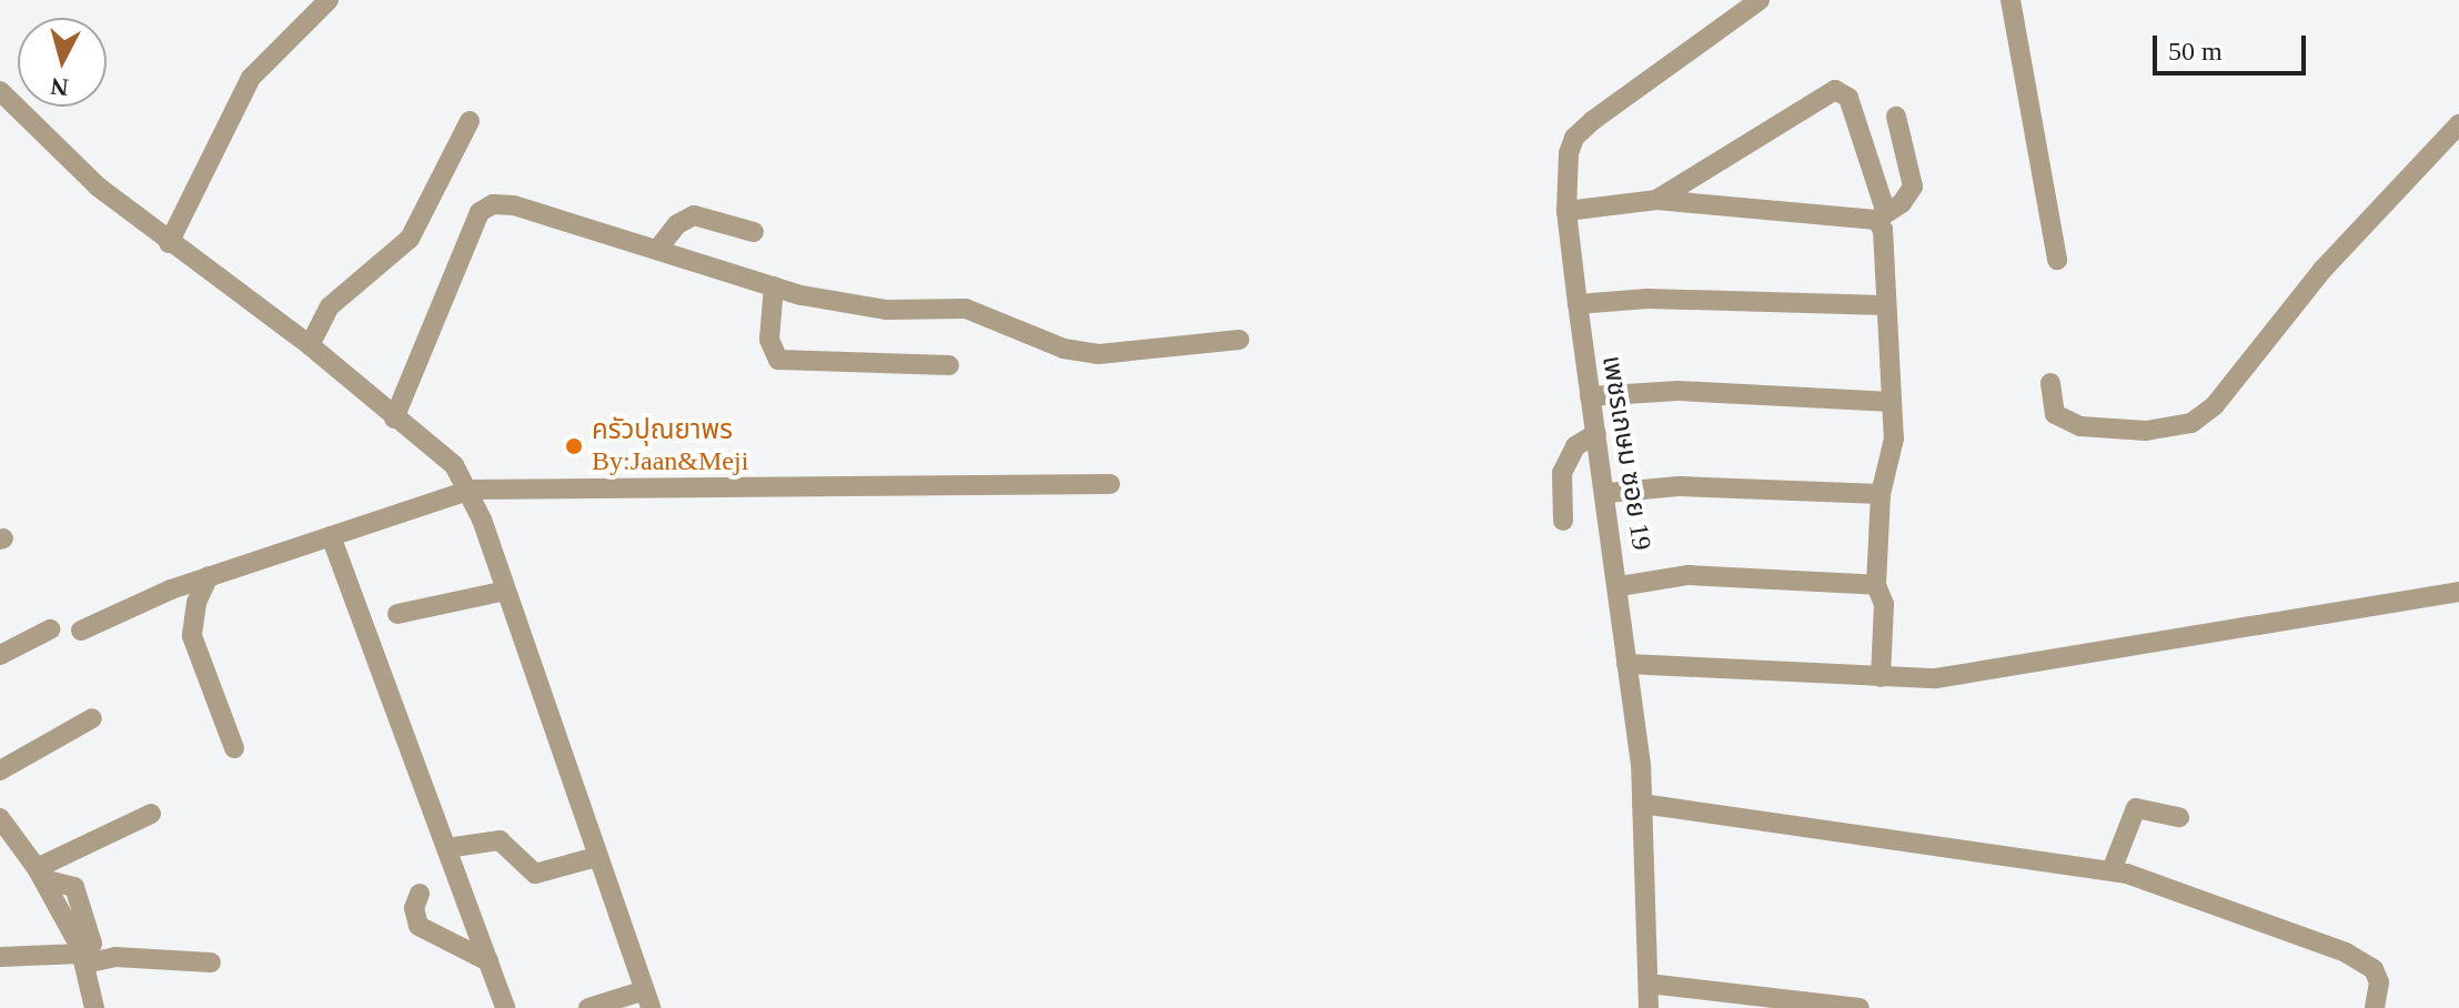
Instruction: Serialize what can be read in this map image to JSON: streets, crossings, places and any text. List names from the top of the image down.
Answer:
{
  "streets": {
    "street": ["เพชรเกษม ซอย 19"]
  },
  "places": ["ครัวปุณยาพร By:Jaan&Meji"],
  "scale_bar": "50 m",
  "north": "bottom"
}
